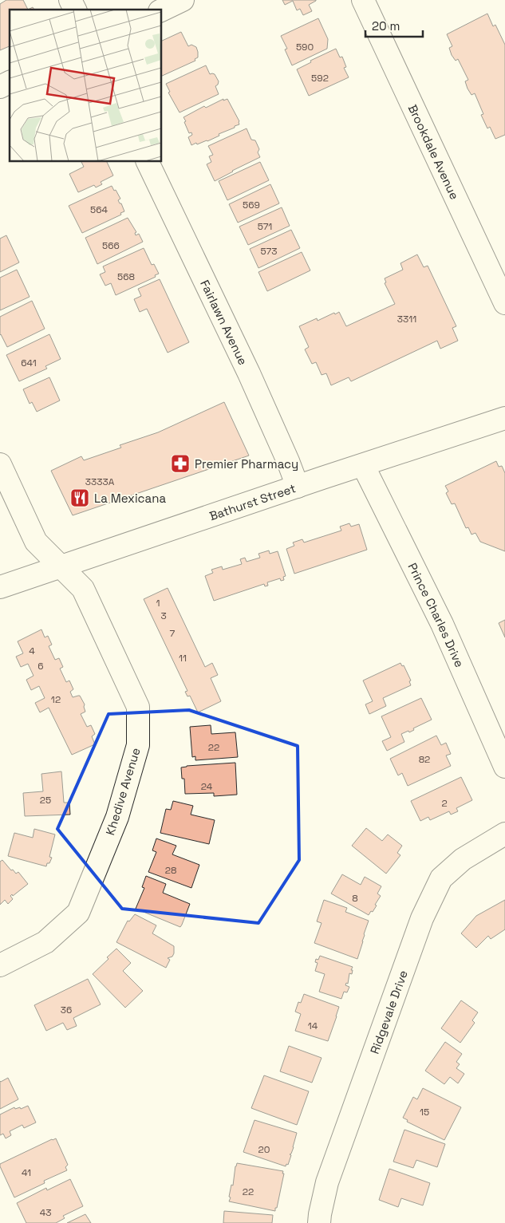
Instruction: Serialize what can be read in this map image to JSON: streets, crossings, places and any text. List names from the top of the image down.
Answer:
{
  "streets": {
    "street": [
      "Brookdale Avenue",
      "Fairlawn Avenue",
      "Bathurst Street",
      "Prince Charles Drive",
      "Khedive Avenue",
      "Ridgevale Drive"
    ]
  },
  "crossings": [
    ["Fairlawn Avenue", "Bathurst Street"],
    ["Bathurst Street", "Prince Charles Drive"],
    ["Bathurst Street", "Khedive Avenue"]
  ],
  "places": {
    "pharmacy": ["Premier Pharmacy"],
    "restaurant": ["La Mexicana"]
  },
  "house_numbers": [
    "590",
    "592",
    "569",
    "564",
    "571",
    "566",
    "573",
    "568",
    "3311",
    "641",
    "3333A",
    "1",
    "3",
    "7",
    "4",
    "11",
    "6",
    "12",
    "22",
    "82",
    "24",
    "25",
    "2",
    "28",
    "8",
    "36",
    "14",
    "15",
    "20",
    "41",
    "22",
    "43"
  ],
  "scale_bar": "20 m"
}
